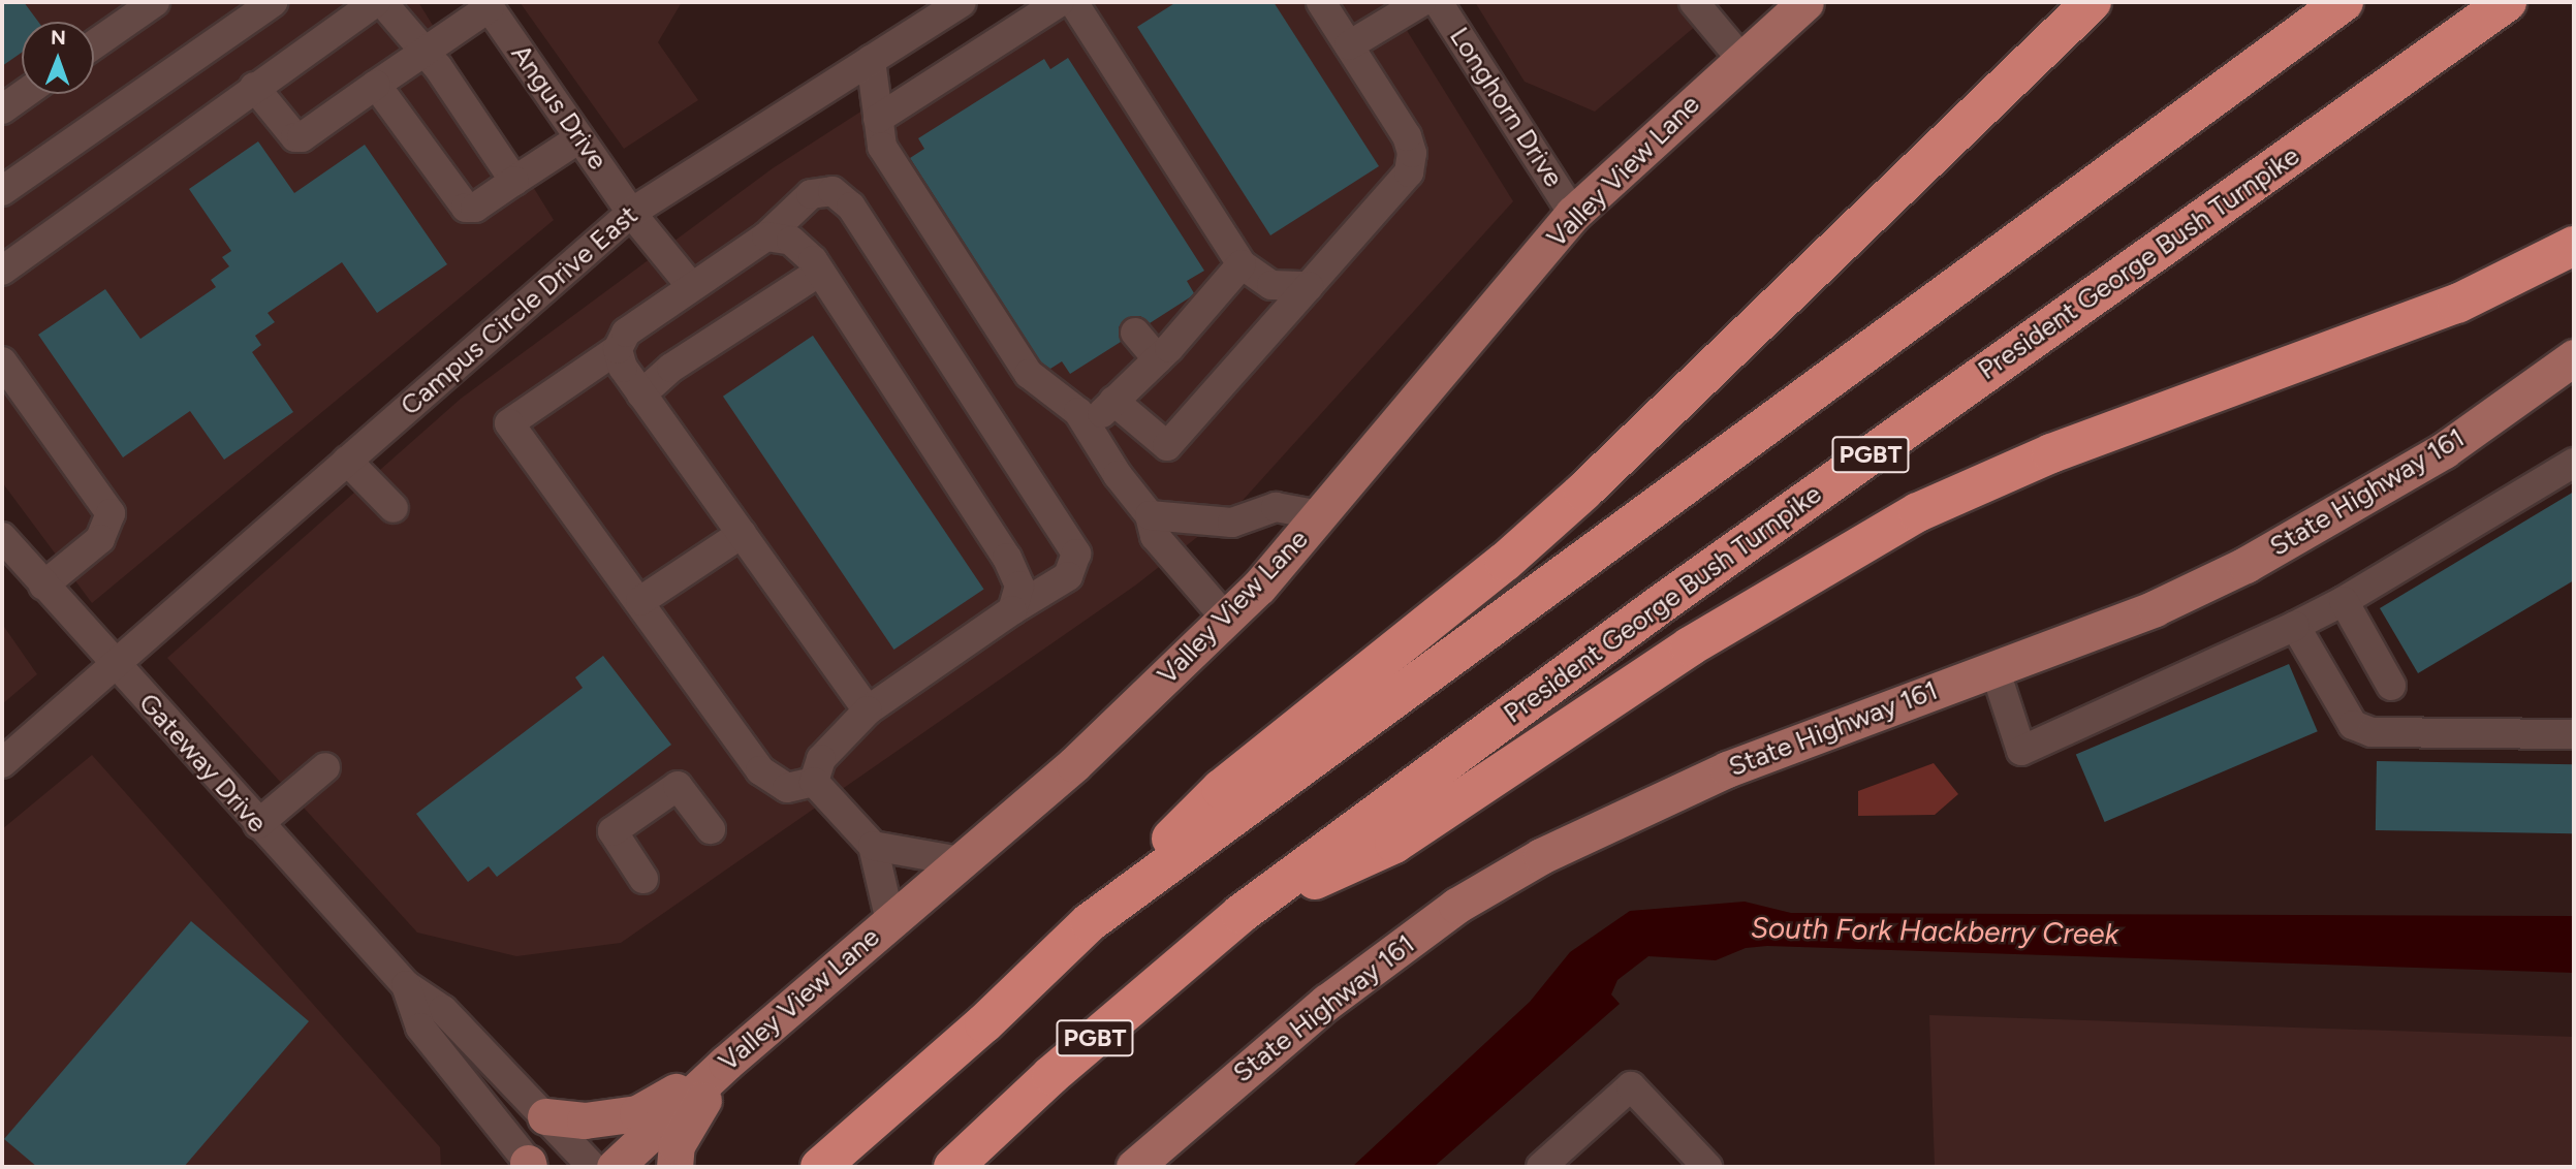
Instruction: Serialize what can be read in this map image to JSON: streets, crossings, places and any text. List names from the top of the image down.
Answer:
{
  "streets": {
    "highway": ["President George Bush Turnpike", "PGBT"],
    "main road": ["Valley View Lane", "State Highway 161"],
    "street": [
      "Angus Drive",
      "Longhorn Drive",
      "Campus Circle Drive East",
      "Gateway Drive"
    ]
  },
  "crossings": [
    ["Angus Drive", "Campus Circle Drive East"],
    ["Longhorn Drive", "Valley View Lane"],
    ["Campus Circle Drive East", "Gateway Drive"]
  ],
  "water": ["South Fork Hackberry Creek"],
  "north": "top"
}
